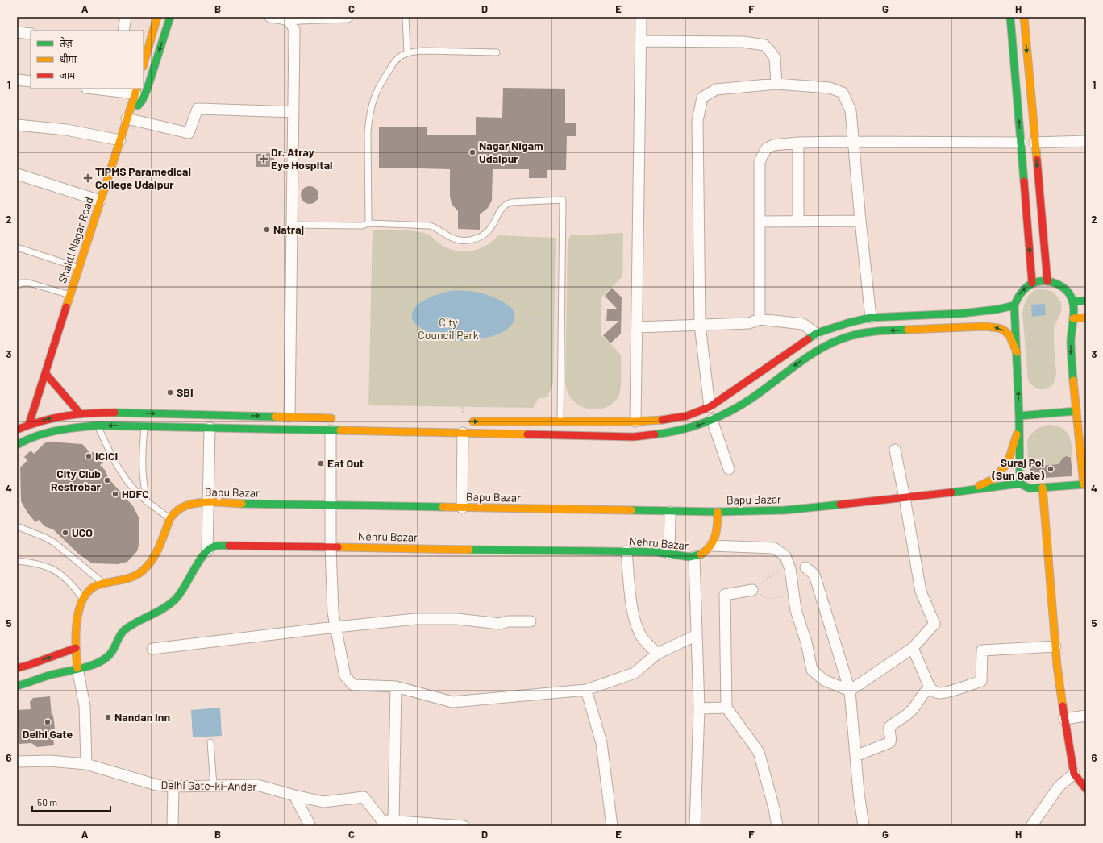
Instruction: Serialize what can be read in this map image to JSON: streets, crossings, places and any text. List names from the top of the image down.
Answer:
{
  "streets": {
    "main road": ["Shakti Nagar Road", "Bapu Bazar", "Nehru Bazar"],
    "street": ["Delhi Gate-ki-Ander"]
  },
  "parks": ["City Council Park"],
  "places": {
    "other": [
      "Nagar Nigam Udaipur",
      "Natraj",
      "SBI",
      "ICICI",
      "Eat Out",
      "Suraj Pol (Sun Gate)",
      "City Club Restrobar",
      "HDFC",
      "UCO",
      "Nandan Inn",
      "Delhi Gate"
    ],
    "health": ["Dr. Atray Eye Hospital", "TIPMS Paramedical College Udaipur"]
  },
  "legend": ["तेज़", "धीमा", "जाम"],
  "scale_bar": "50 m",
  "grid": {
    "columns": [
      "A",
      "B",
      "C",
      "D",
      "E",
      "F",
      "G",
      "H"
    ],
    "rows": [
      "1",
      "2",
      "3",
      "4",
      "5",
      "6"
    ]
  }
}
